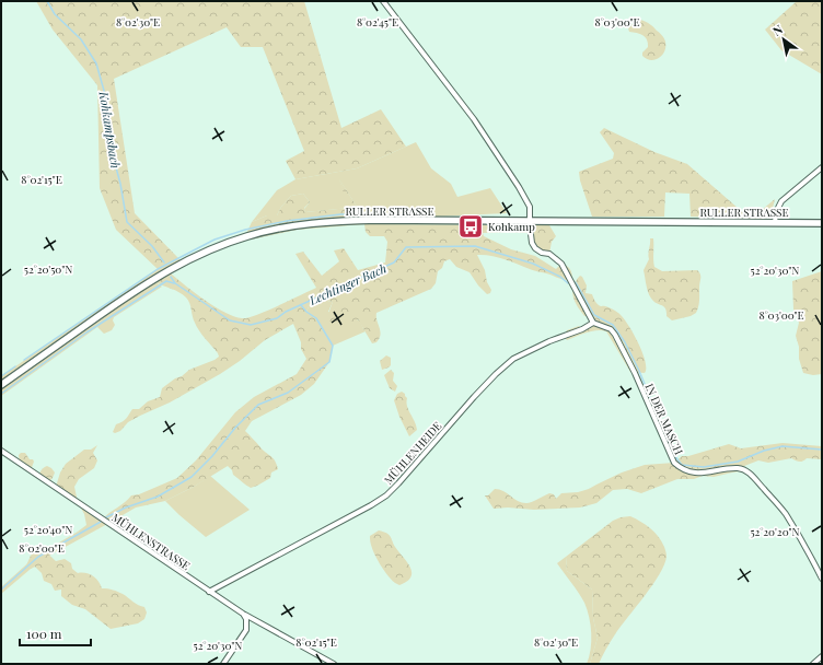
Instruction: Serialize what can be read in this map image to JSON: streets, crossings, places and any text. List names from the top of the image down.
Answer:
{
  "streets": {
    "main road": ["RULLER STRASSE"],
    "street": ["IN DER MASCH", "MÜHLENHEIDE", "MÜHLENSTRASSE"]
  },
  "crossings": [
    ["IN DER MASCH", "MÜHLENHEIDE"],
    ["MÜHLENHEIDE", "MÜHLENSTRASSE"]
  ],
  "water": ["Kohkampsbach", "Lechtinger Bach"],
  "places": {
    "bus stop": ["Kohkamp"]
  },
  "scale_bar": "100 m",
  "north": "top left",
  "coordinates": [
    "8°02'30\"E",
    "8°02'45\"E",
    "8°03'00\"E",
    "8°02'15\"E",
    "52°20'50\"N",
    "52°20'30\"N",
    "52°20'40\"N",
    "52°20'20\"N",
    "8°02'00\"E"
  ]
}
